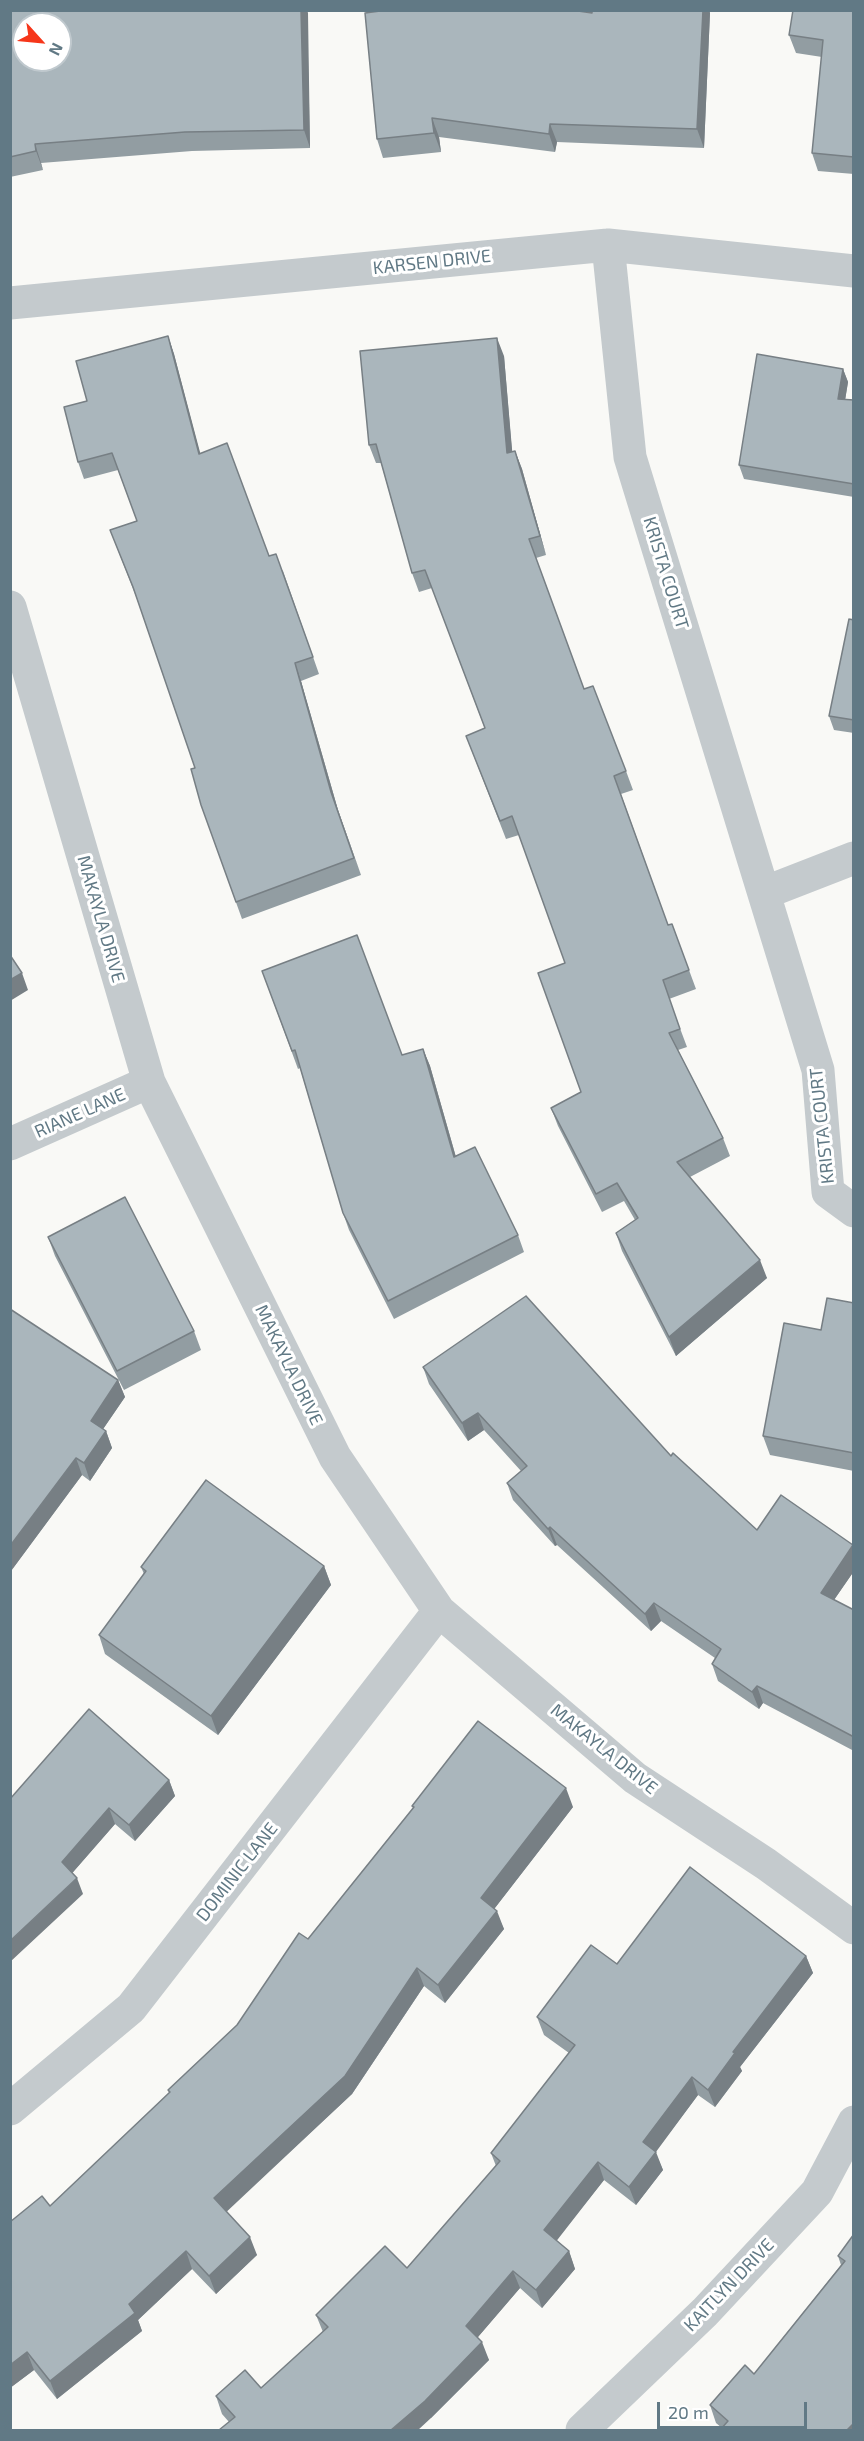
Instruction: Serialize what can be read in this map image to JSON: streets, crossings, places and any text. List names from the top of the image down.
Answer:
{
  "streets": {
    "street": [
      "KARSEN DRIVE",
      "KRISTA COURT",
      "MAKAYLA DRIVE",
      "RIANE LANE",
      "DOMINIC LANE",
      "KAITLYN DRIVE"
    ]
  },
  "crossings": [
    ["KARSEN DRIVE", "KRISTA COURT"],
    ["MAKAYLA DRIVE", "RIANE LANE"],
    ["MAKAYLA DRIVE", "DOMINIC LANE"]
  ],
  "scale_bar": "20 m",
  "north": "bottom right"
}
